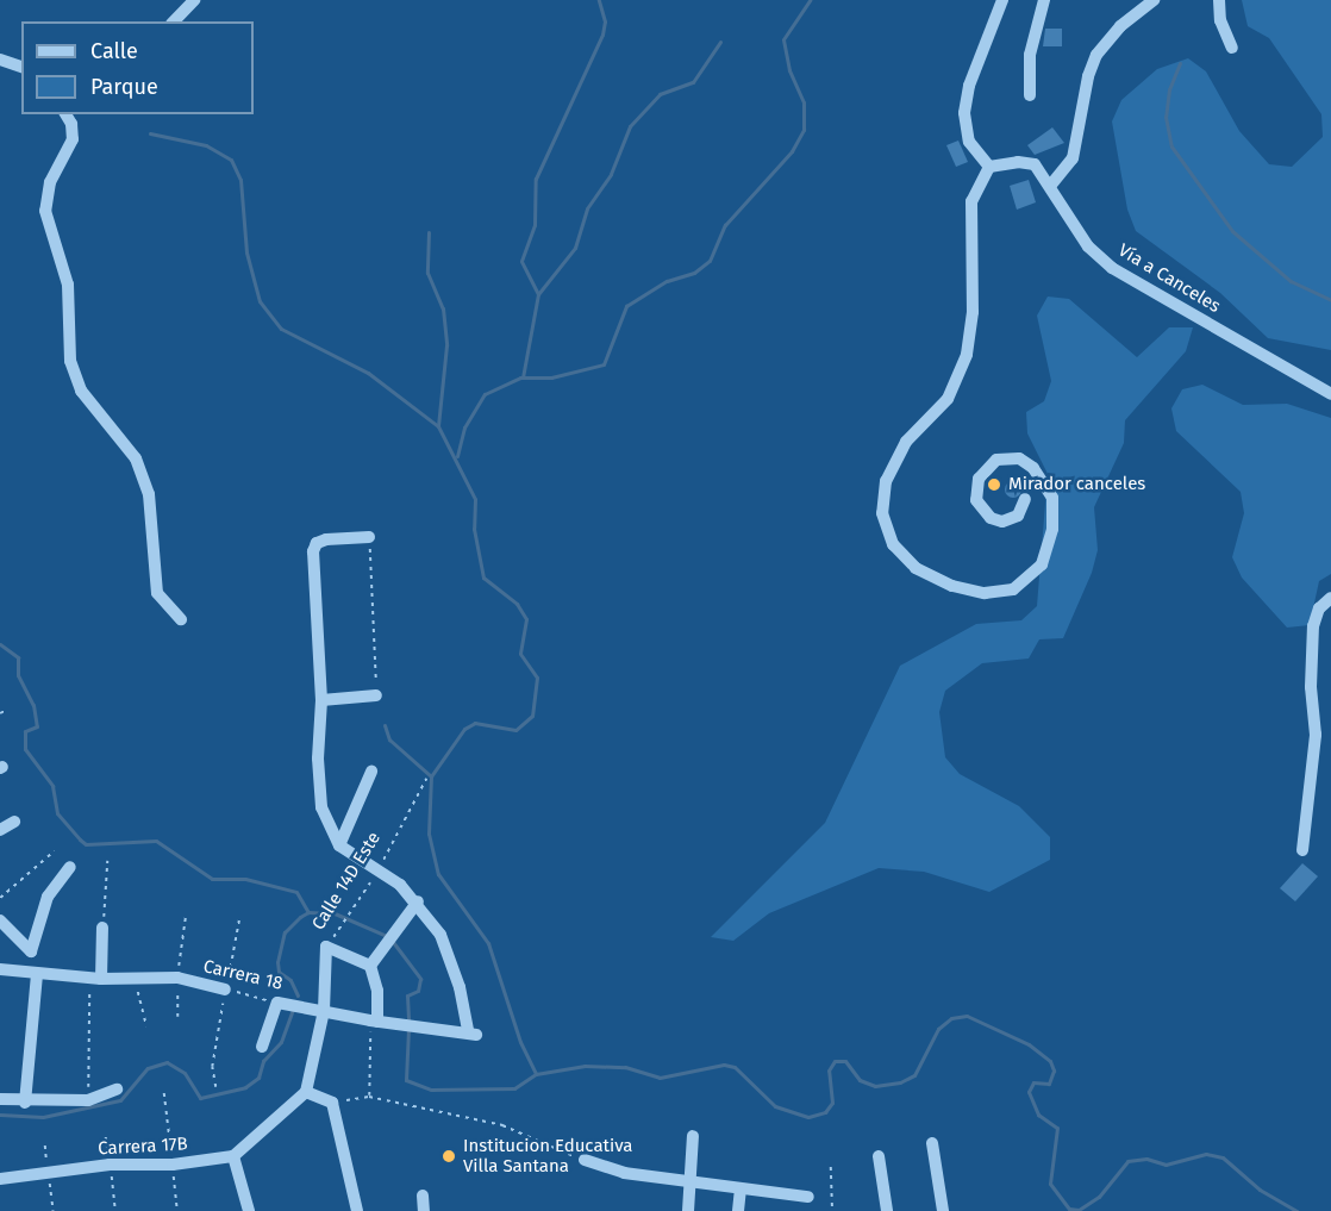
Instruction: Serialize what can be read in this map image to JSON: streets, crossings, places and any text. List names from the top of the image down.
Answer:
{
  "streets": {
    "street": [
      "Vía a Canceles",
      "Calle 14D Este",
      "Carrera 18",
      "Carrera 17B"
    ]
  },
  "crossings": [
    ["Calle 14D Este", "Carrera 18"]
  ],
  "places": ["Mirador canceles", "Institucion Educativa Villa Santana"],
  "legend": ["Calle", "Parque"]
}
